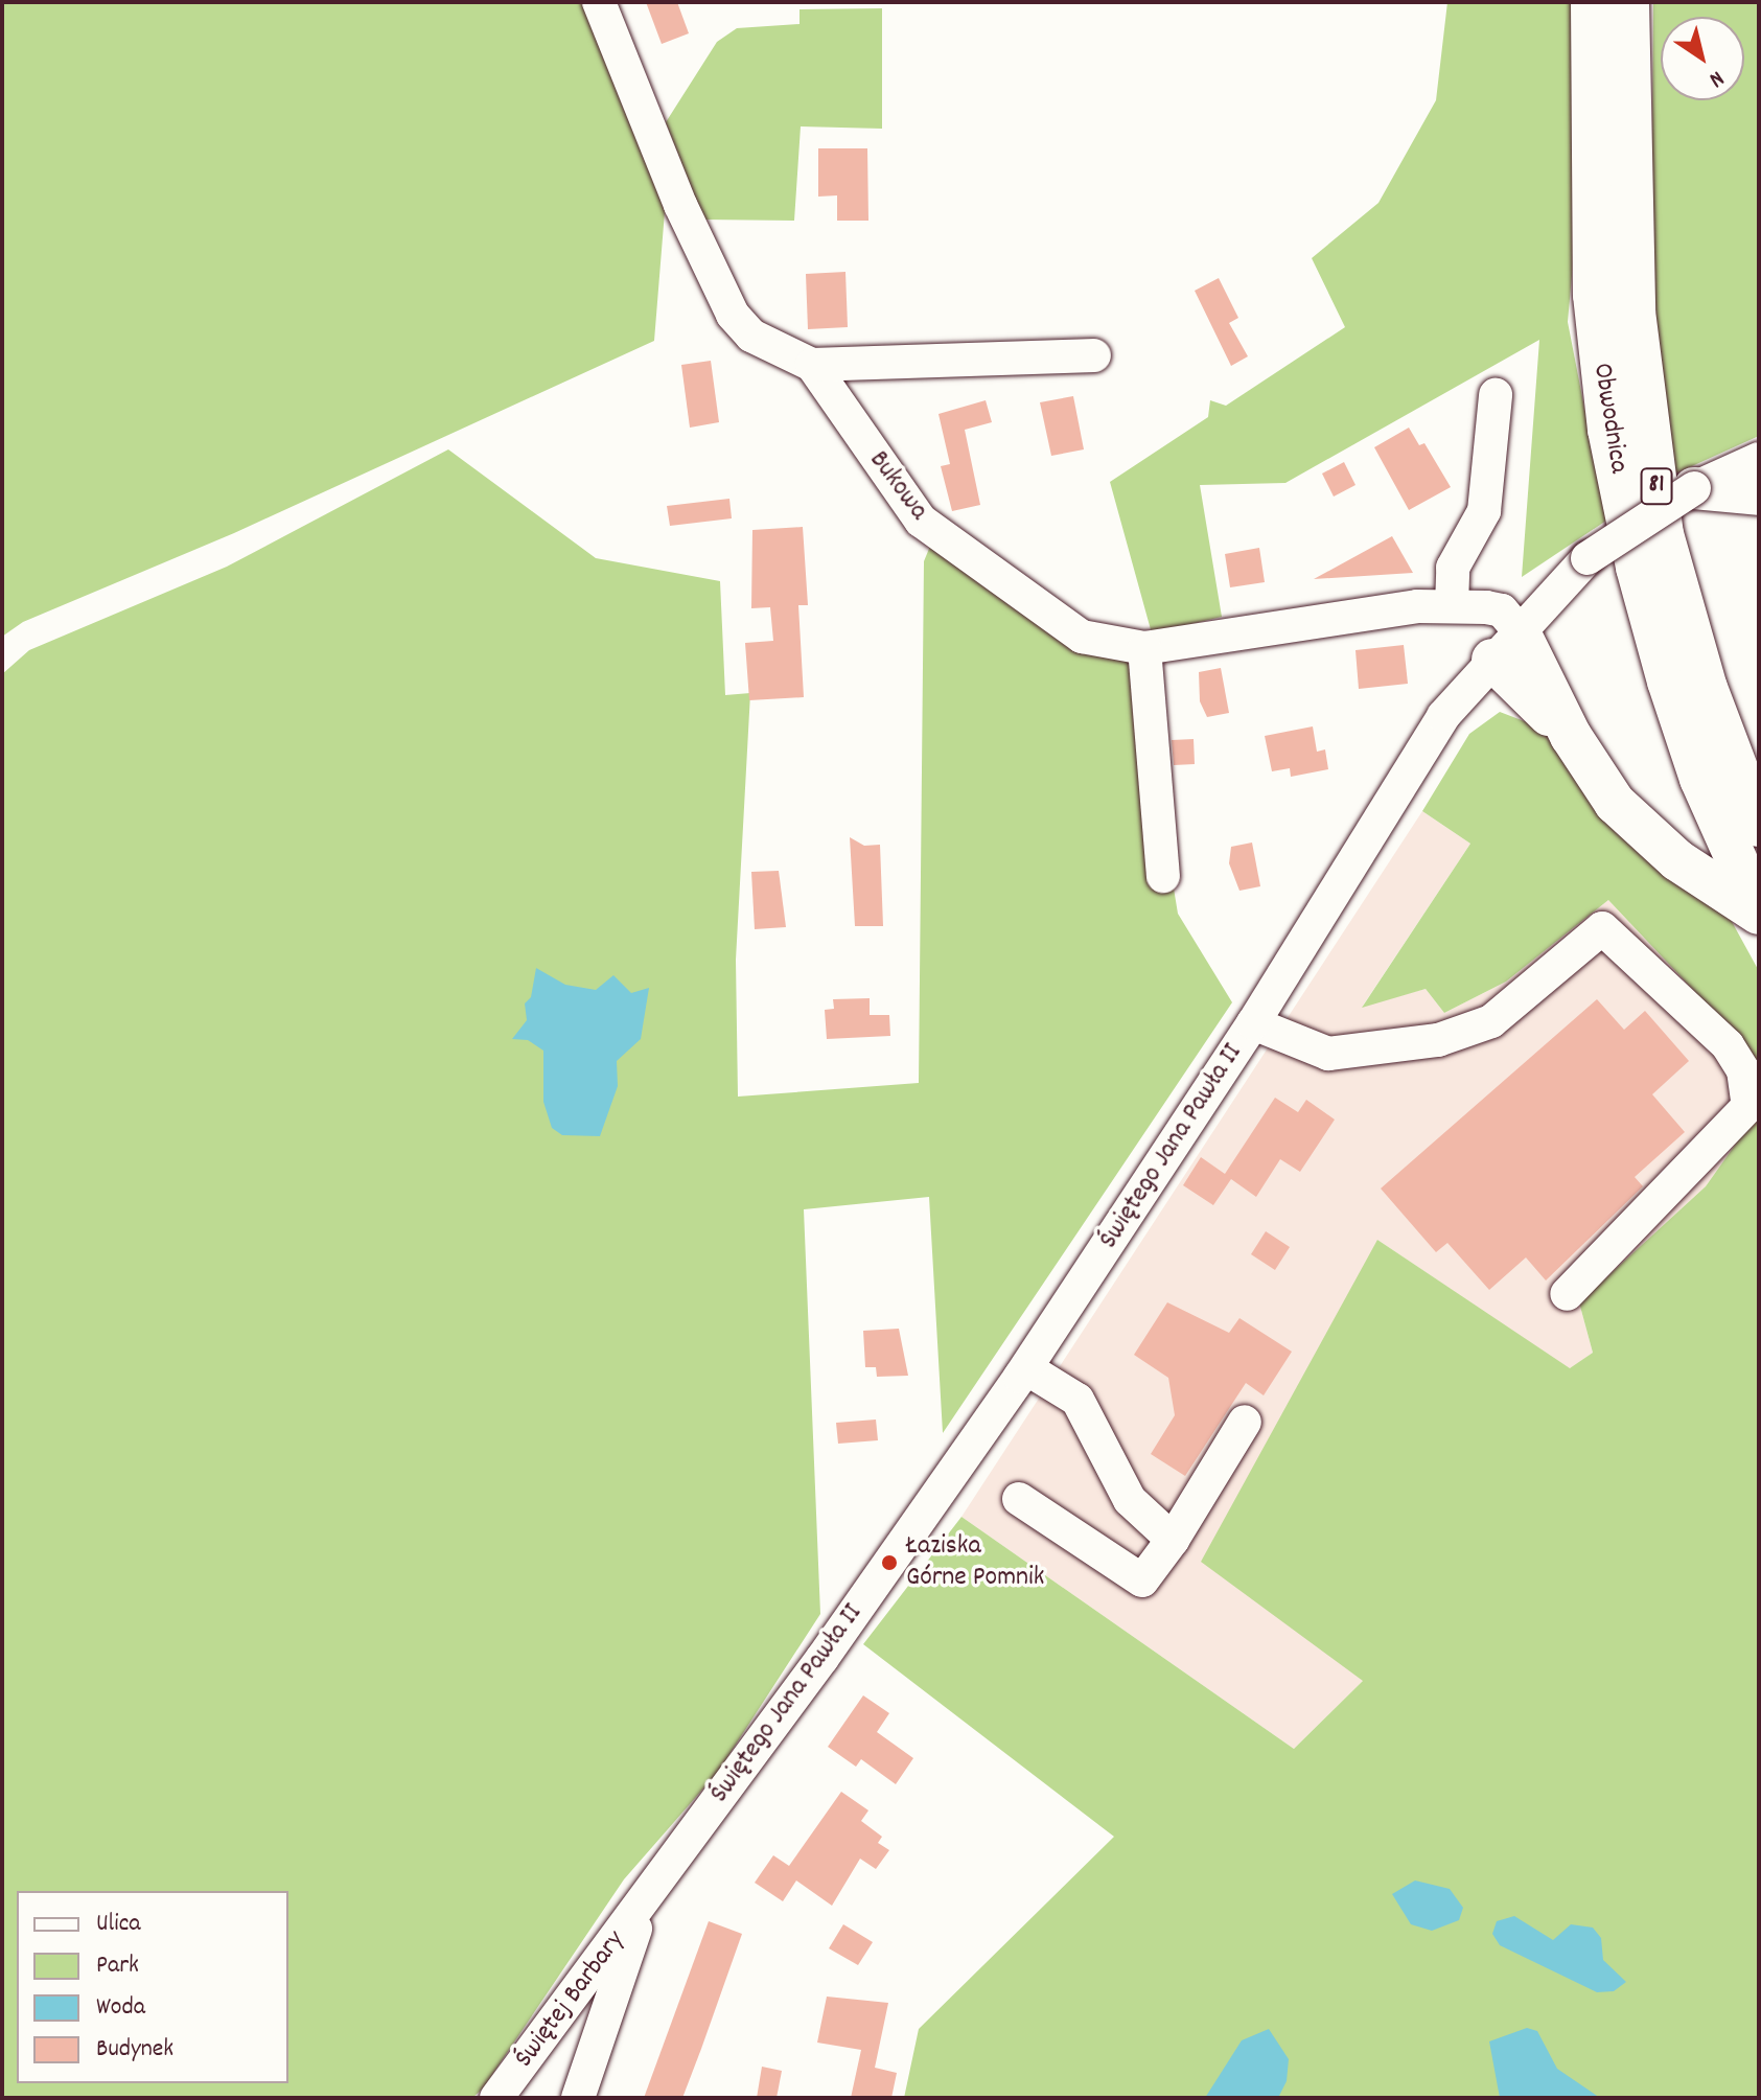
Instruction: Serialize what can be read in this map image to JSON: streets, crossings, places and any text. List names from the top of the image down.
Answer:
{
  "streets": {
    "main road": ["Obwodnica", "81"],
    "street": ["Bukowa", "Świętego Jana Pawła II", "Świętej Barbary"]
  },
  "crossings": [
    ["Świętego Jana Pawła II", "Świętej Barbary"]
  ],
  "places": ["Łaziska Górne Pomnik"],
  "legend": [
    "Ulica",
    "Park",
    "Woda",
    "Budynek"
  ],
  "north": "bottom right"
}
